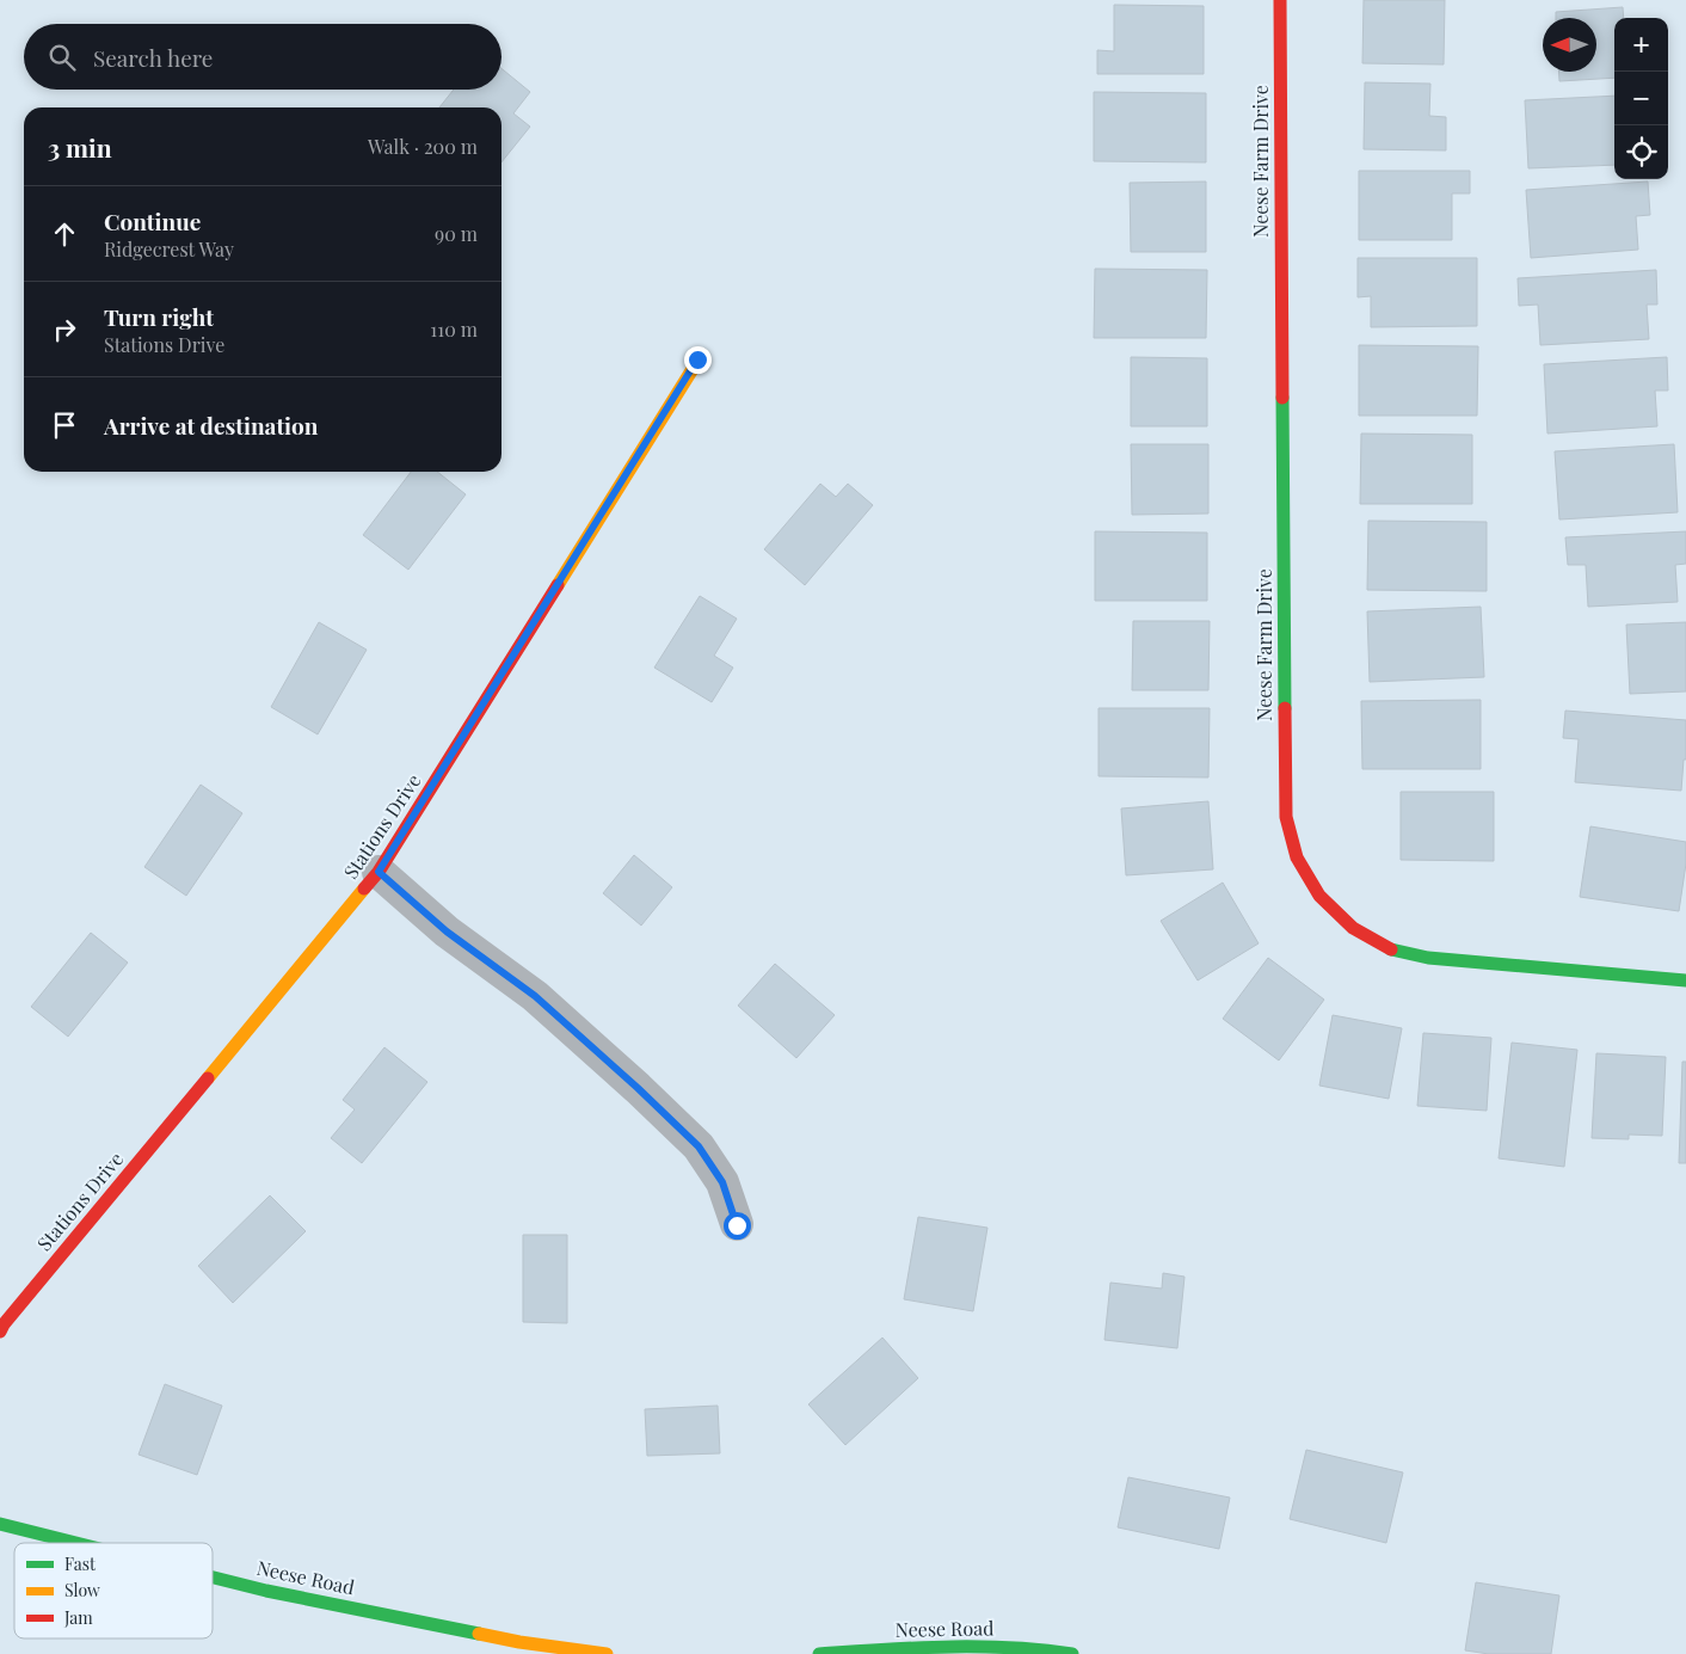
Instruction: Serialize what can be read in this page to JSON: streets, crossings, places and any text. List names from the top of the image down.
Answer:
{
  "streets": {
    "street": ["Neese Farm Drive", "Stations Drive", "Neese Road"]
  },
  "legend": ["Fast", "Slow", "Jam"],
  "north": "left",
  "page": {
    "map_buttons": ["+", "−"],
    "search": "Search here",
    "heading": ["3 min", "Walk · 200 m"],
    "list": [
      ["Continue", "Ridgecrest Way", "90 m"],
      ["Turn right", "Stations Drive", "110 m"],
      "Arrive at destination"
    ]
  }
}
